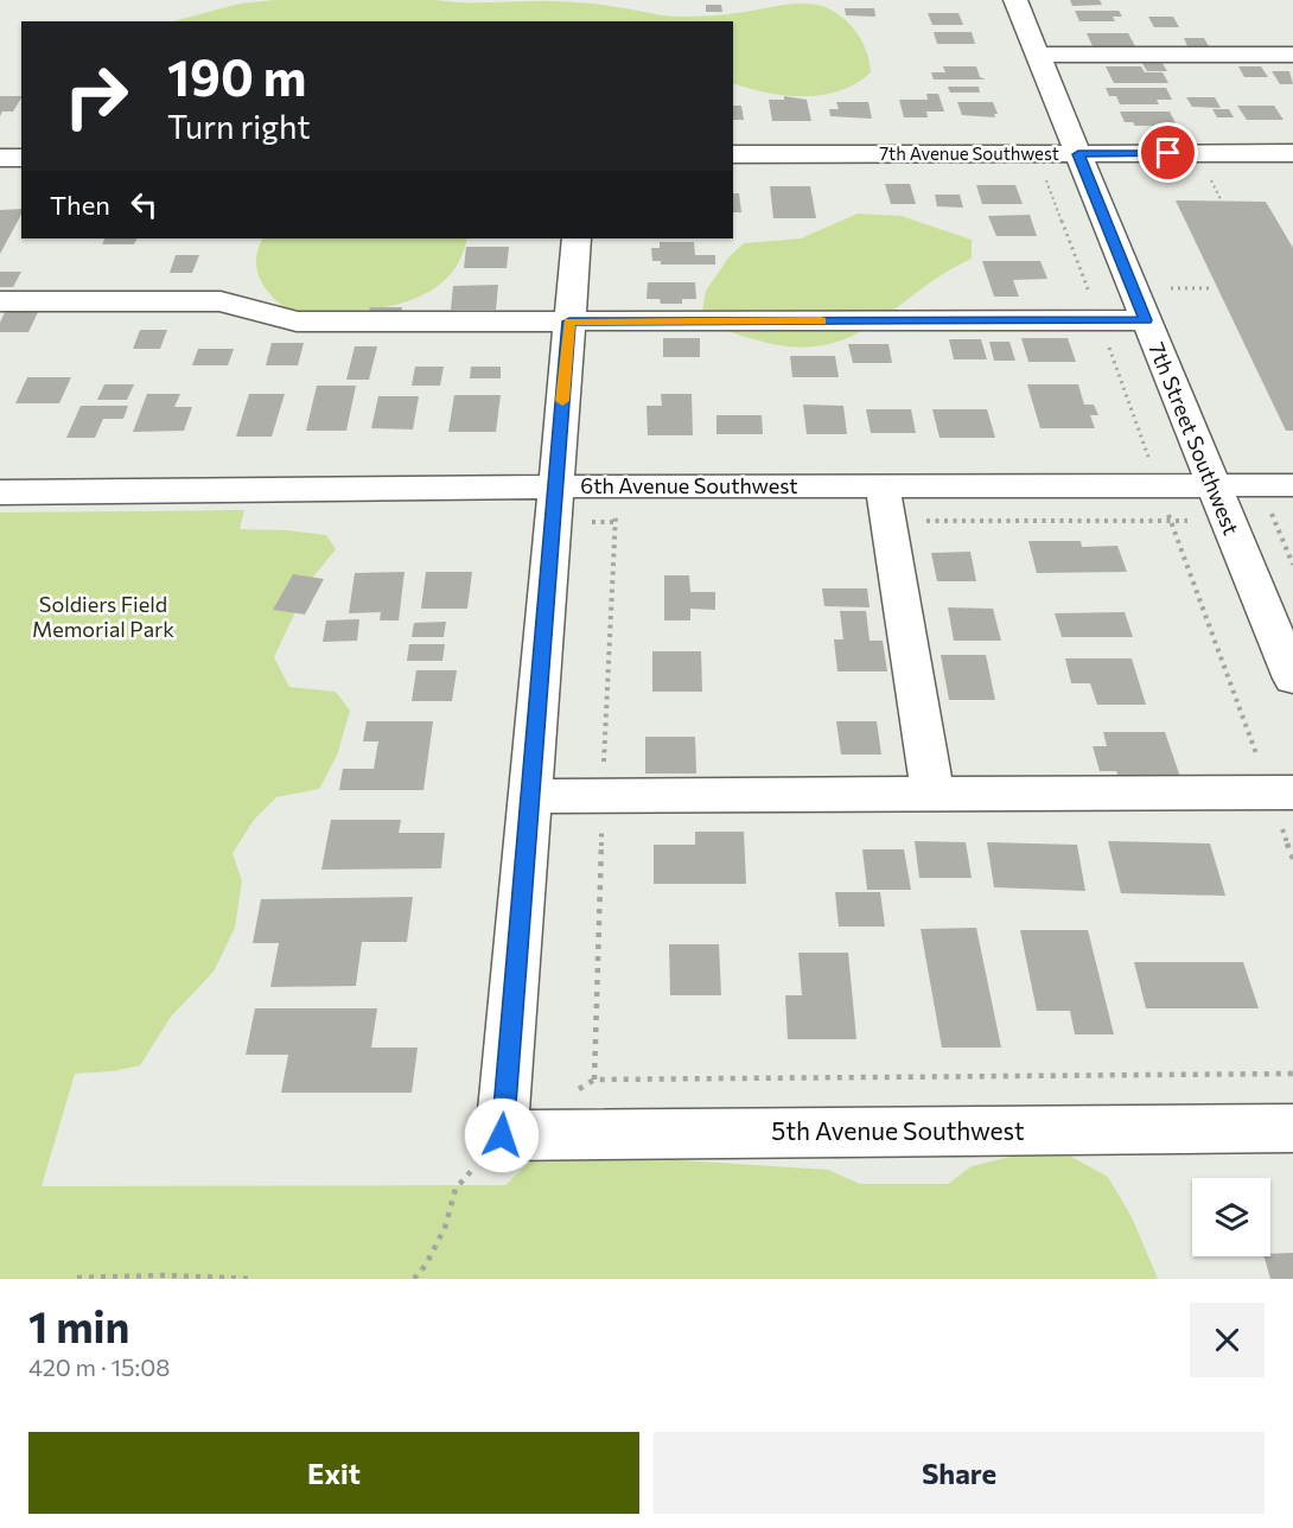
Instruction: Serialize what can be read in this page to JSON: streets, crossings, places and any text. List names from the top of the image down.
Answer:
{
  "streets": {
    "street": [
      "7th Avenue Southwest",
      "7th Street Southwest",
      "6th Avenue Southwest",
      "5th Avenue Southwest"
    ]
  },
  "crossings": [
    ["7th Avenue Southwest", "7th Street Southwest"],
    ["7th Street Southwest", "6th Avenue Southwest"]
  ],
  "parks": ["Soldiers Field Memorial Park"],
  "page": {
    "turn": ["190 m", "Turn right"],
    "then": "Then",
    "heading": ["1 min", "420 m · 15:08"],
    "buttons": ["Exit", "Share"]
  }
}
